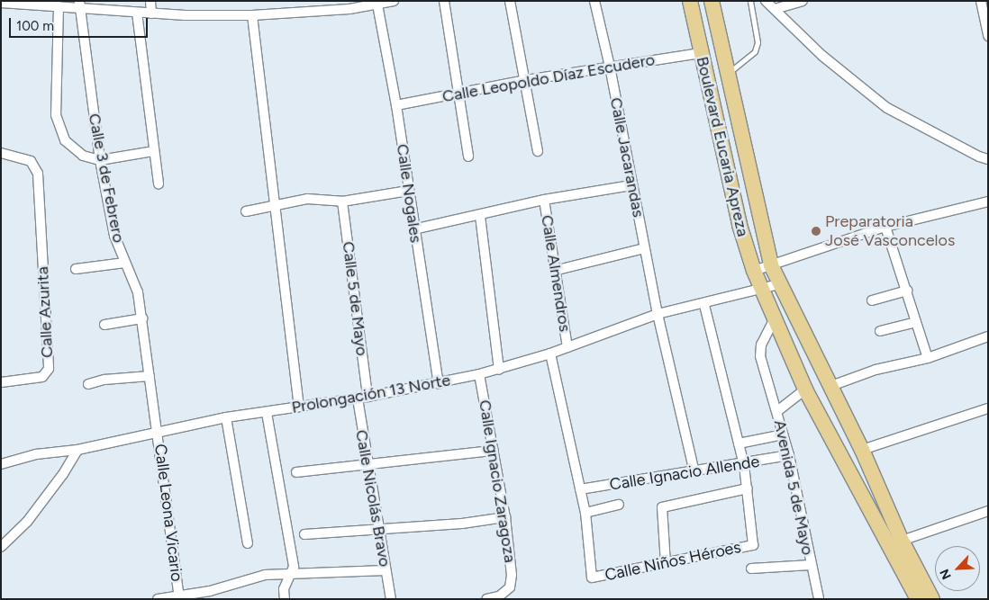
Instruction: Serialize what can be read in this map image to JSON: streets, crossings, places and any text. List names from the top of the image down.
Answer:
{
  "streets": {
    "main road": ["Boulevard Eucaria Apreza"],
    "street": [
      "Calle Leopoldo Díaz Escudero",
      "Calle Jacarandas",
      "Calle 3 de Febrero",
      "Calle Nogales",
      "Calle Almendros",
      "Calle 5 de Mayo",
      "Calle Azurita",
      "Prolongación 13 Norte",
      "Calle Ignacio Allende",
      "Calle Ignacio Zaragoza",
      "Avenida 5 de Mayo",
      "Calle Nicolás Bravo",
      "Calle Leona Vicario",
      "Calle Niños Héroes"
    ]
  },
  "crossings": [
    ["Calle Leopoldo Díaz Escudero", "Boulevard Eucaria Apreza"],
    ["Calle Leopoldo Díaz Escudero", "Calle Jacarandas"],
    ["Calle Leopoldo Díaz Escudero", "Calle Nogales"],
    ["Boulevard Eucaria Apreza", "Prolongación 13 Norte"],
    ["Boulevard Eucaria Apreza", "Avenida 5 de Mayo"],
    ["Calle Jacarandas", "Prolongación 13 Norte"],
    ["Calle Jacarandas", "Calle Ignacio Allende"],
    ["Calle 3 de Febrero", "Prolongación 13 Norte"],
    ["Calle 3 de Febrero", "Calle Leona Vicario"],
    ["Calle Nogales", "Prolongación 13 Norte"],
    ["Calle Almendros", "Prolongación 13 Norte"],
    ["Calle 5 de Mayo", "Prolongación 13 Norte"],
    ["Prolongación 13 Norte", "Calle Ignacio Zaragoza"],
    ["Prolongación 13 Norte", "Calle Nicolás Bravo"],
    ["Prolongación 13 Norte", "Calle Leona Vicario"],
    ["Prolongación 13 Norte", "Calle Niños Héroes"],
    ["Calle Ignacio Allende", "Avenida 5 de Mayo"],
    ["Calle Ignacio Allende", "Calle Niños Héroes"]
  ],
  "places": ["Preparatoria José Vasconcelos"],
  "scale_bar": "100 m",
  "north": "bottom left"
}
